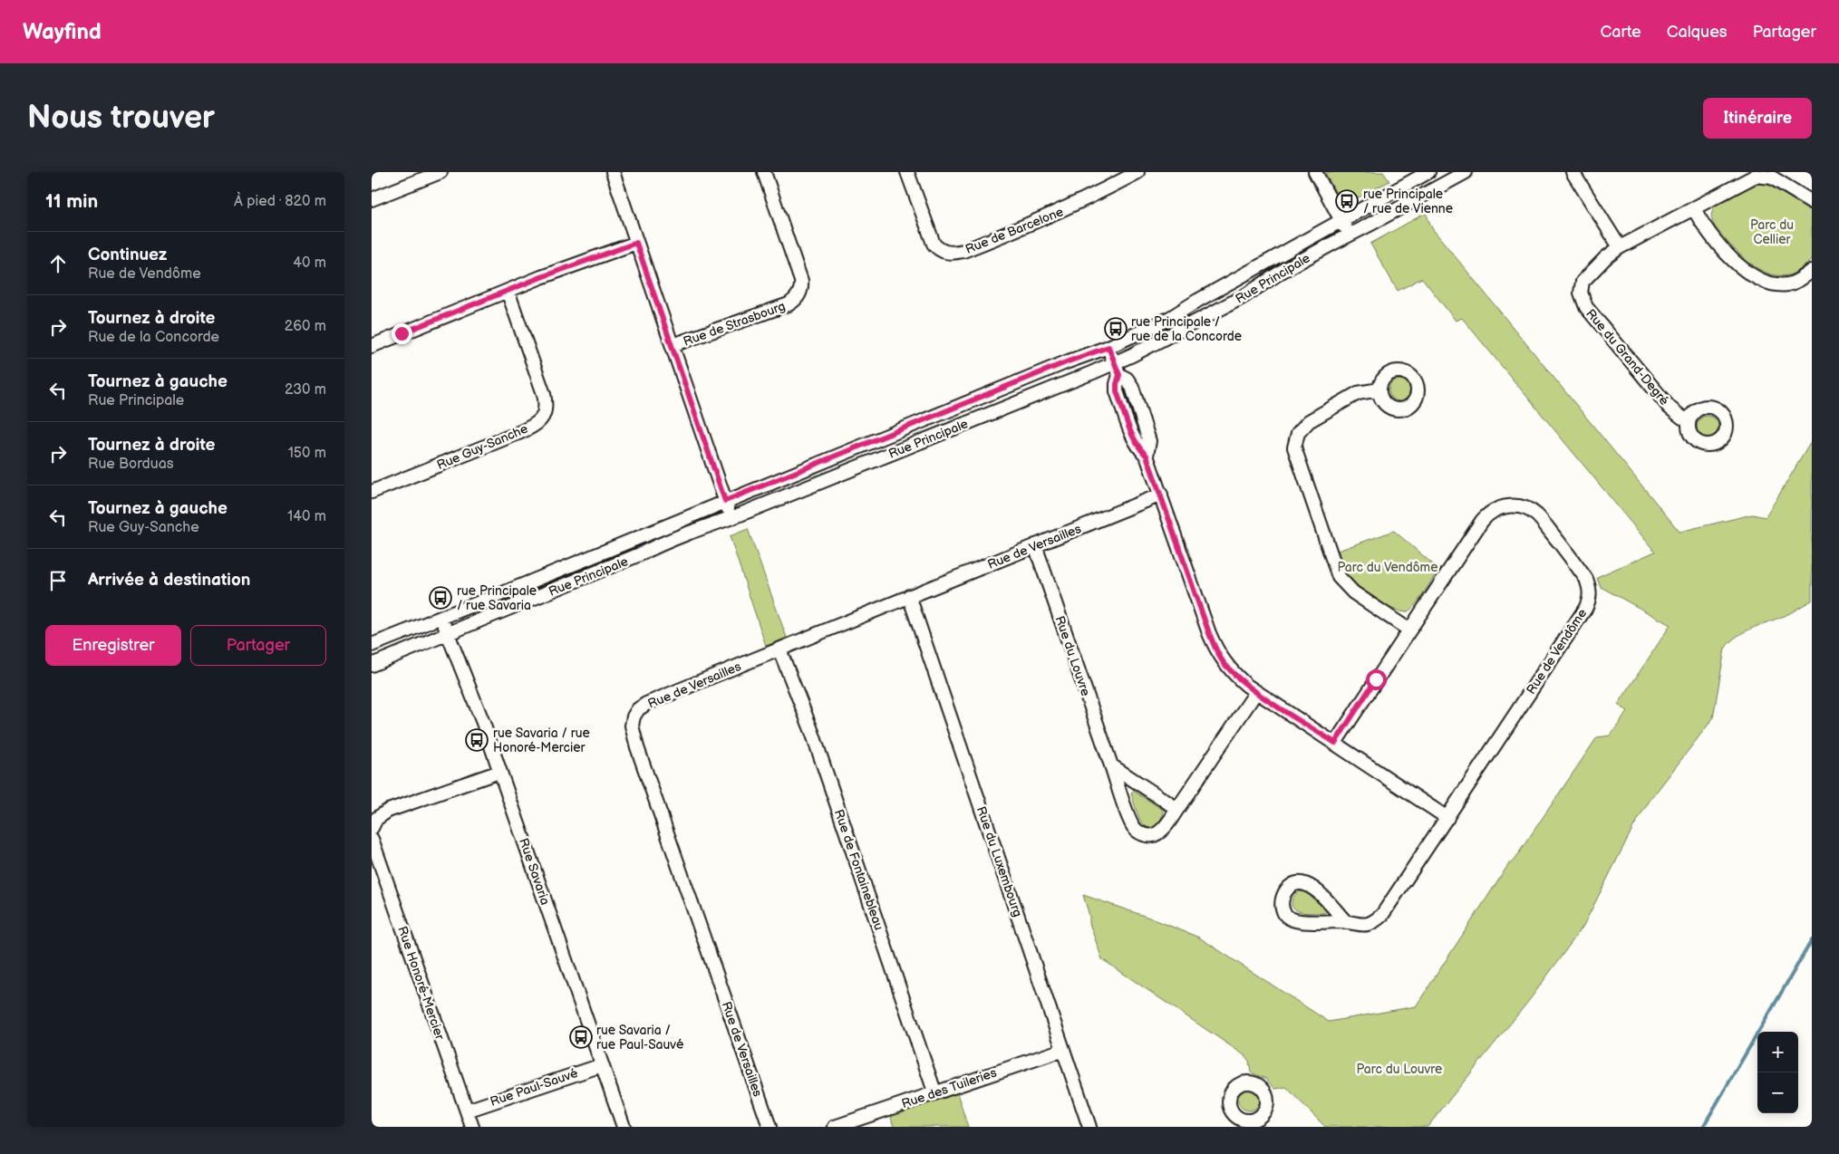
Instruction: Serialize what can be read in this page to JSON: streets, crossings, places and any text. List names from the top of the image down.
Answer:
{
  "streets": {
    "street": [
      "Rue de Barcelone",
      "Rue Principale",
      "Rue de Strasbourg",
      "Rue du Grand-Degré",
      "Rue Guy-Sanche",
      "Rue de Versailles",
      "Rue de Vendôme",
      "Rue du Louvre",
      "Rue du Luxembourg",
      "Rue de Fontainebleau",
      "Rue Savaria",
      "Rue Honoré-Mercier",
      "Rue Paul-Sauvé",
      "Rue des Tuileries"
    ]
  },
  "crossings": [
    ["Rue Principale", "Rue Savaria"],
    ["Rue de Versailles", "Rue du Louvre"],
    ["Rue de Versailles", "Rue du Luxembourg"],
    ["Rue de Versailles", "Rue de Fontainebleau"],
    ["Rue du Luxembourg", "Rue des Tuileries"],
    ["Rue de Fontainebleau", "Rue des Tuileries"],
    ["Rue Savaria", "Rue Paul-Sauvé"],
    ["Rue Honoré-Mercier", "Rue Paul-Sauvé"]
  ],
  "parks": ["Parc du Cellier", "Parc du Vendôme", "Parc du Louvre"],
  "places": {
    "bus stop": [
      "rue Principale / rue de Vienne",
      "rue Principale / rue de la Concorde",
      "rue Principale / rue Savaria",
      "rue Savaria / rue Honoré-Mercier",
      "rue Savaria / rue Paul-Sauvé"
    ]
  },
  "page": {
    "header": "Wayfind",
    "nav": ["Carte", "Calques", "Partager"],
    "buttons": [
      "Itinéraire",
      ["Enregistrer", "Partager"]
    ],
    "title": "Nous trouver",
    "heading": ["11 min", "À pied · 820 m"],
    "list": [
      ["Continuez", "Rue de Vendôme", "40 m"],
      ["Tournez à droite", "Rue de la Concorde", "260 m"],
      ["Tournez à gauche", "Rue Principale", "230 m"],
      ["Tournez à droite", "Rue Borduas", "150 m"],
      ["Tournez à gauche", "Rue Guy-Sanche", "140 m"],
      "Arrivée à destination"
    ],
    "map_buttons": ["+", "−"]
  }
}
